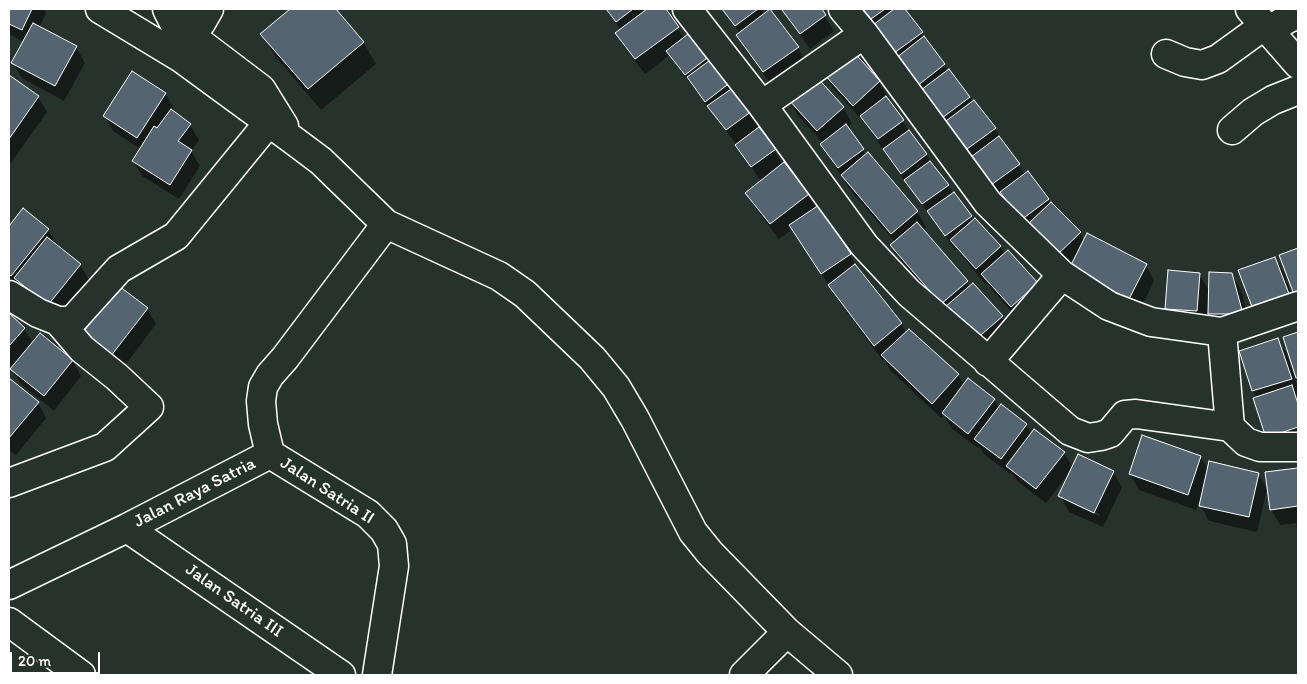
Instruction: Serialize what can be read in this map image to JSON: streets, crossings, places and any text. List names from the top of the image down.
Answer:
{
  "streets": {
    "street": ["Jalan Satria II", "Jalan Raya Satria", "Jalan Satria III"]
  },
  "crossings": [
    ["Jalan Satria II", "Jalan Raya Satria"],
    ["Jalan Raya Satria", "Jalan Satria III"]
  ],
  "scale_bar": "20 m"
}
